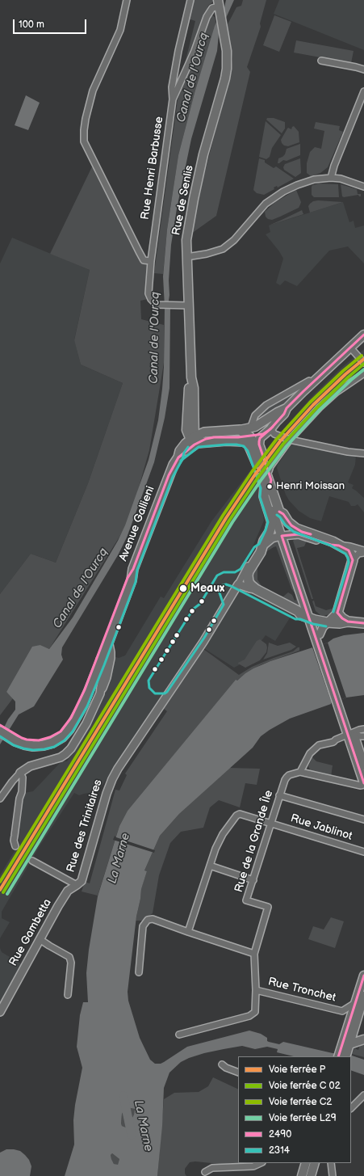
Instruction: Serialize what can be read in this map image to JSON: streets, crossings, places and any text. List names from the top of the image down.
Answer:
{
  "streets": {
    "main road": ["Rue de Senlis", "Avenue Gallieni", "Rue des Trinitaires"],
    "street": [
      "Rue Henri Barbusse",
      "Rue Jablinot",
      "Rue de la Grande Île",
      "Rue Gambetta",
      "Rue Tronchet"
    ]
  },
  "crossings": [
    ["Rue Henri Barbusse", "Rue de Senlis"],
    ["Rue de Senlis", "Avenue Gallieni"],
    ["Rue des Trinitaires", "Rue Gambetta"],
    ["Rue Jablinot", "Rue de la Grande Île"],
    ["Rue de la Grande Île", "Rue Tronchet"]
  ],
  "water": ["Canal de l'Ourcq", "La Marne"],
  "places": ["Henri Moissan", "Meaux"],
  "lines": [
    "transit line 2490",
    "rail line C2",
    "rail line P",
    "rail line L29",
    "transit line 2314"
  ],
  "legend": [
    "Voie ferrée P",
    "Voie ferrée C 02",
    "Voie ferrée C2",
    "Voie ferrée L29",
    "2490",
    "2314"
  ],
  "scale_bar": "100 m"
}
